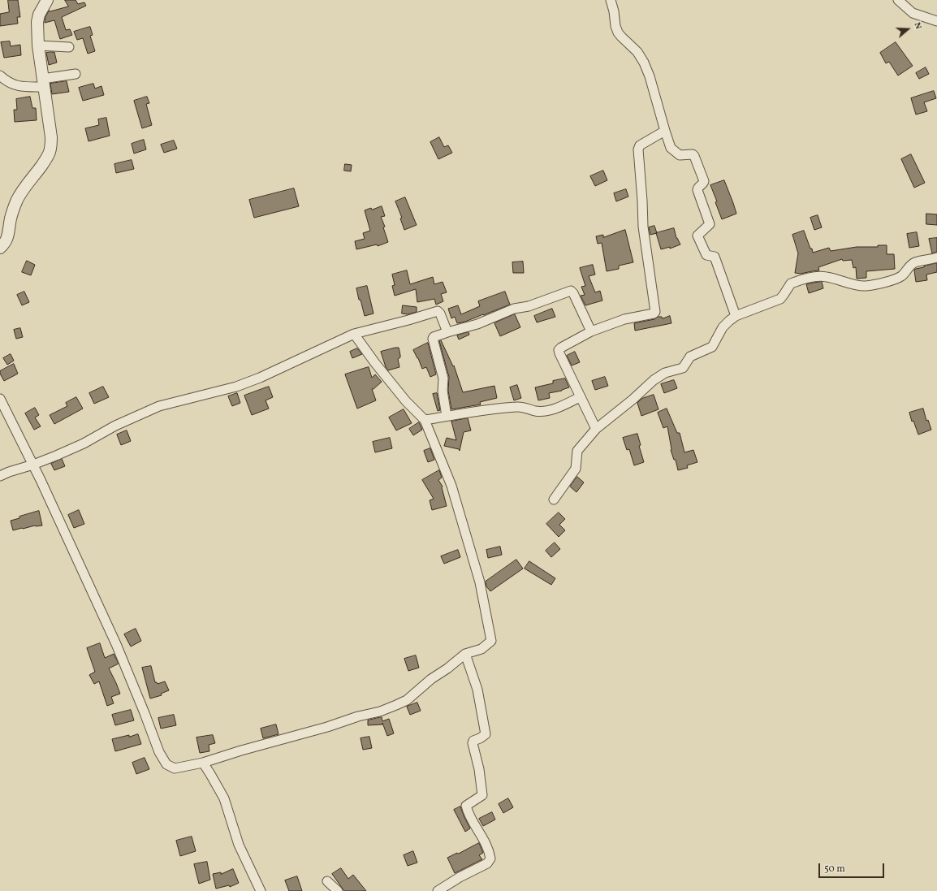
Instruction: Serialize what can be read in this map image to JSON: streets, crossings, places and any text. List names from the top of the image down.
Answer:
{
  "scale_bar": "50 m",
  "north": "right"
}
